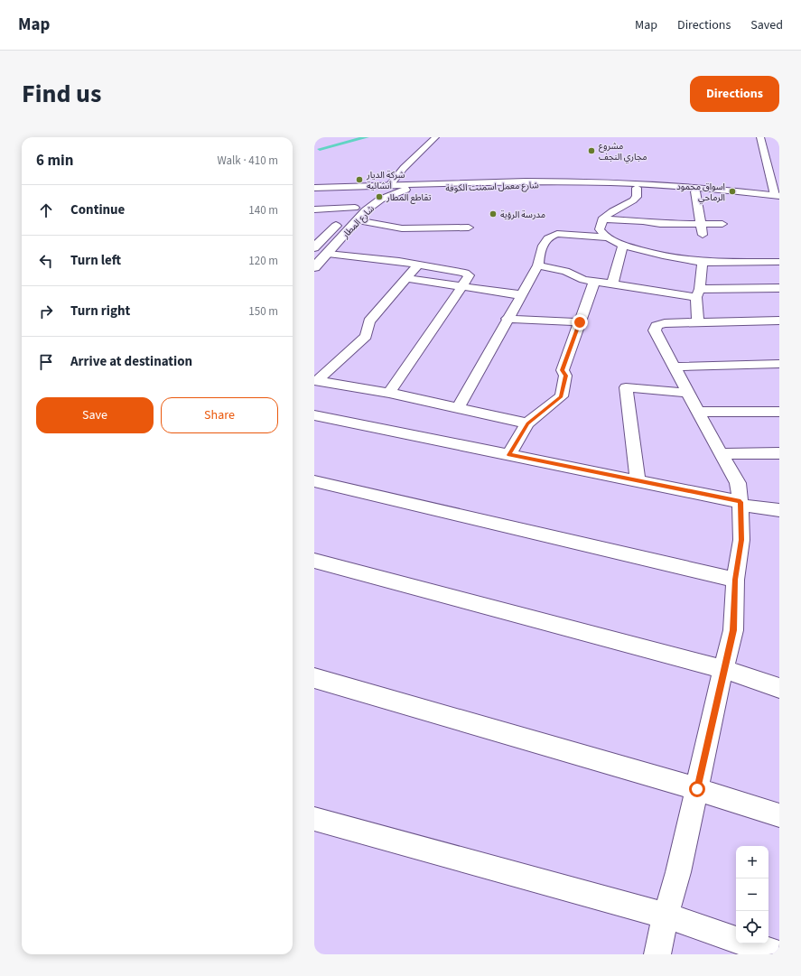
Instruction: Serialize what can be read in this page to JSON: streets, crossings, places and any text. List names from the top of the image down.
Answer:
{
  "streets": {
    "main road": ["شارع معمل اسمنت الكوفة", "شارع المطار"]
  },
  "crossings": [
    ["شارع معمل اسمنت الكوفة", "شارع المطار"]
  ],
  "places": [
    "مشروع مجاري النجف",
    "شركة الديار أنشائية",
    "اسواق محمود الرماحي",
    "تقاطع المطار",
    "مدرسة الرؤية"
  ],
  "page": {
    "header": "Map",
    "nav": ["Map", "Directions", "Saved"],
    "title": "Find us",
    "buttons": [
      "Directions",
      ["Save", "Share"]
    ],
    "heading": ["6 min", "Walk · 410 m"],
    "list": [
      ["Continue", "140 m"],
      ["Turn left", "120 m"],
      ["Turn right", "150 m"],
      "Arrive at destination"
    ],
    "map_buttons": ["+", "−"]
  }
}
